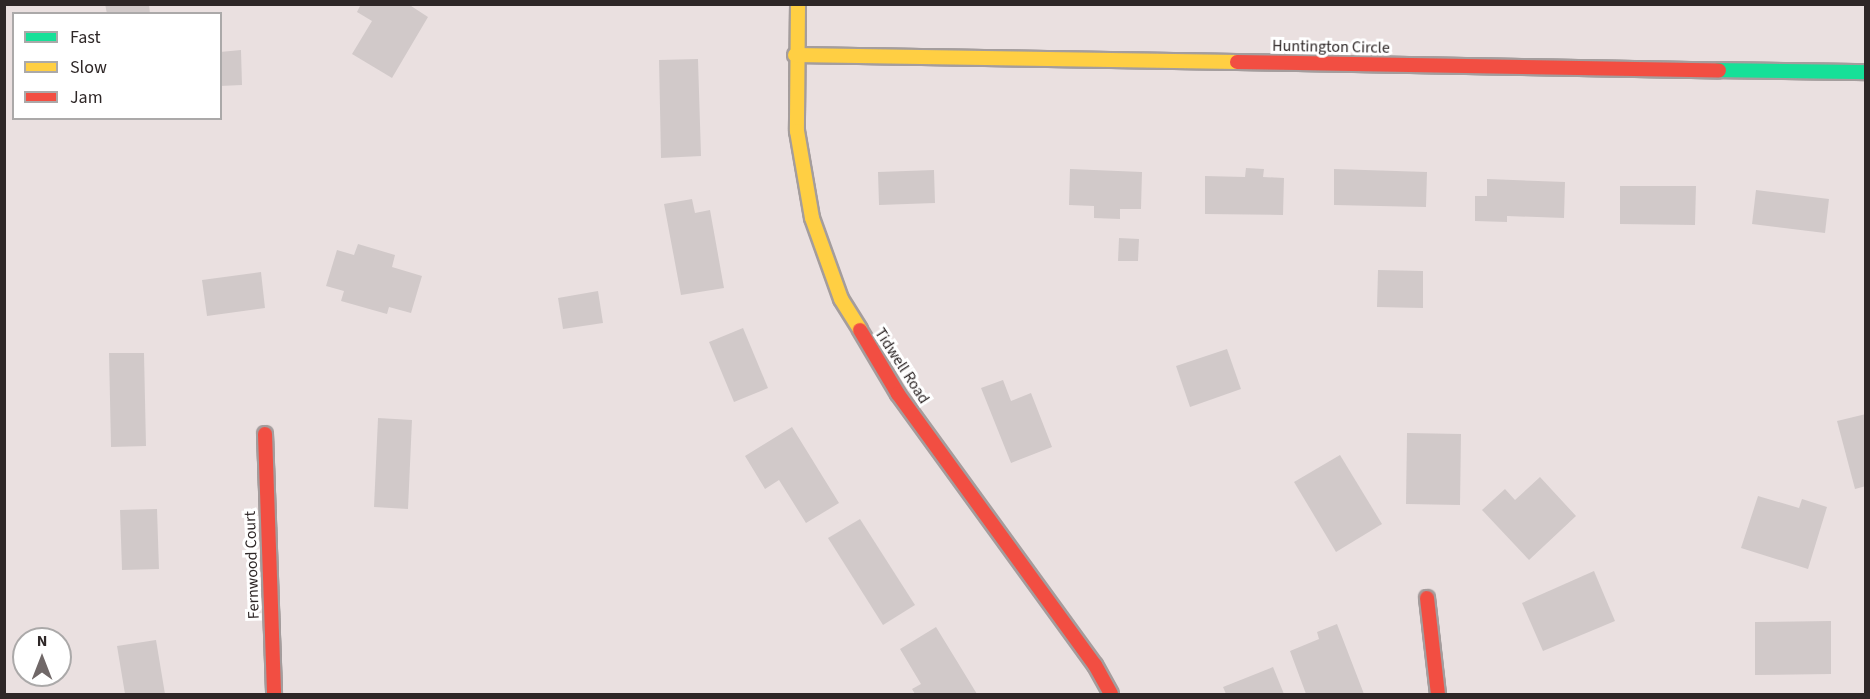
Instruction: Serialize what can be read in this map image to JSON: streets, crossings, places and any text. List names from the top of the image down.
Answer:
{
  "streets": {
    "street": ["Huntington Circle", "Tidwell Road", "Fernwood Court"]
  },
  "crossings": [
    ["Huntington Circle", "Tidwell Road"]
  ],
  "legend": ["Fast", "Slow", "Jam"],
  "north": "top"
}
